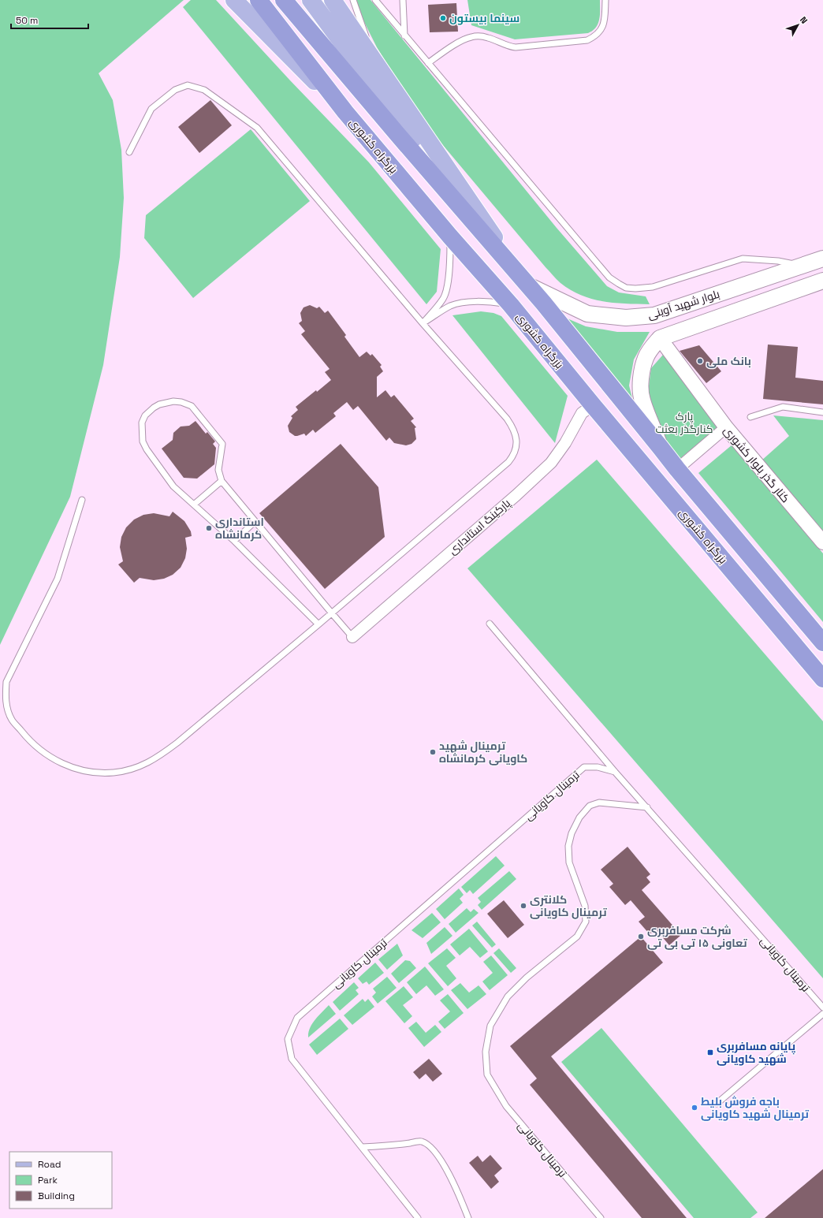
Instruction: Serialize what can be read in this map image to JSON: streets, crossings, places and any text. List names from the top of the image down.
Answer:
{
  "streets": {
    "highway": ["بزرگراه کشوری"],
    "main road": ["بلوار شهید آوینی"],
    "street": ["کنار گذر بلوار کشوری", "پارکینگ استانداری"],
    "lane": ["ترمینال کاویانی"]
  },
  "crossings": [
    ["بزرگراه کشوری", "بلوار شهید آوینی"],
    ["بزرگراه کشوری", "پارکینگ استانداری"],
    ["بلوار شهید آوینی", "کنار گذر بلوار کشوری"]
  ],
  "parks": ["پارک کنارگذر بعثت"],
  "places": {
    "other": [
      "سینما بیستون",
      "بانک ملی",
      "استانداری کرمانشاه",
      "ترمینال شهید کاویانی کرمانشاه",
      "کلانتری ترمینال کاویانی",
      "شرکت مسافربری تعاونی ۱۵ تی بی تی",
      "باجه فروش بلیط ترمینال شهید کاویانی"
    ],
    "transit": ["پايانه مسافربری شهید کاویانی"]
  },
  "legend": ["Road", "Park", "Building"],
  "scale_bar": "50 m",
  "north": "top right"
}
